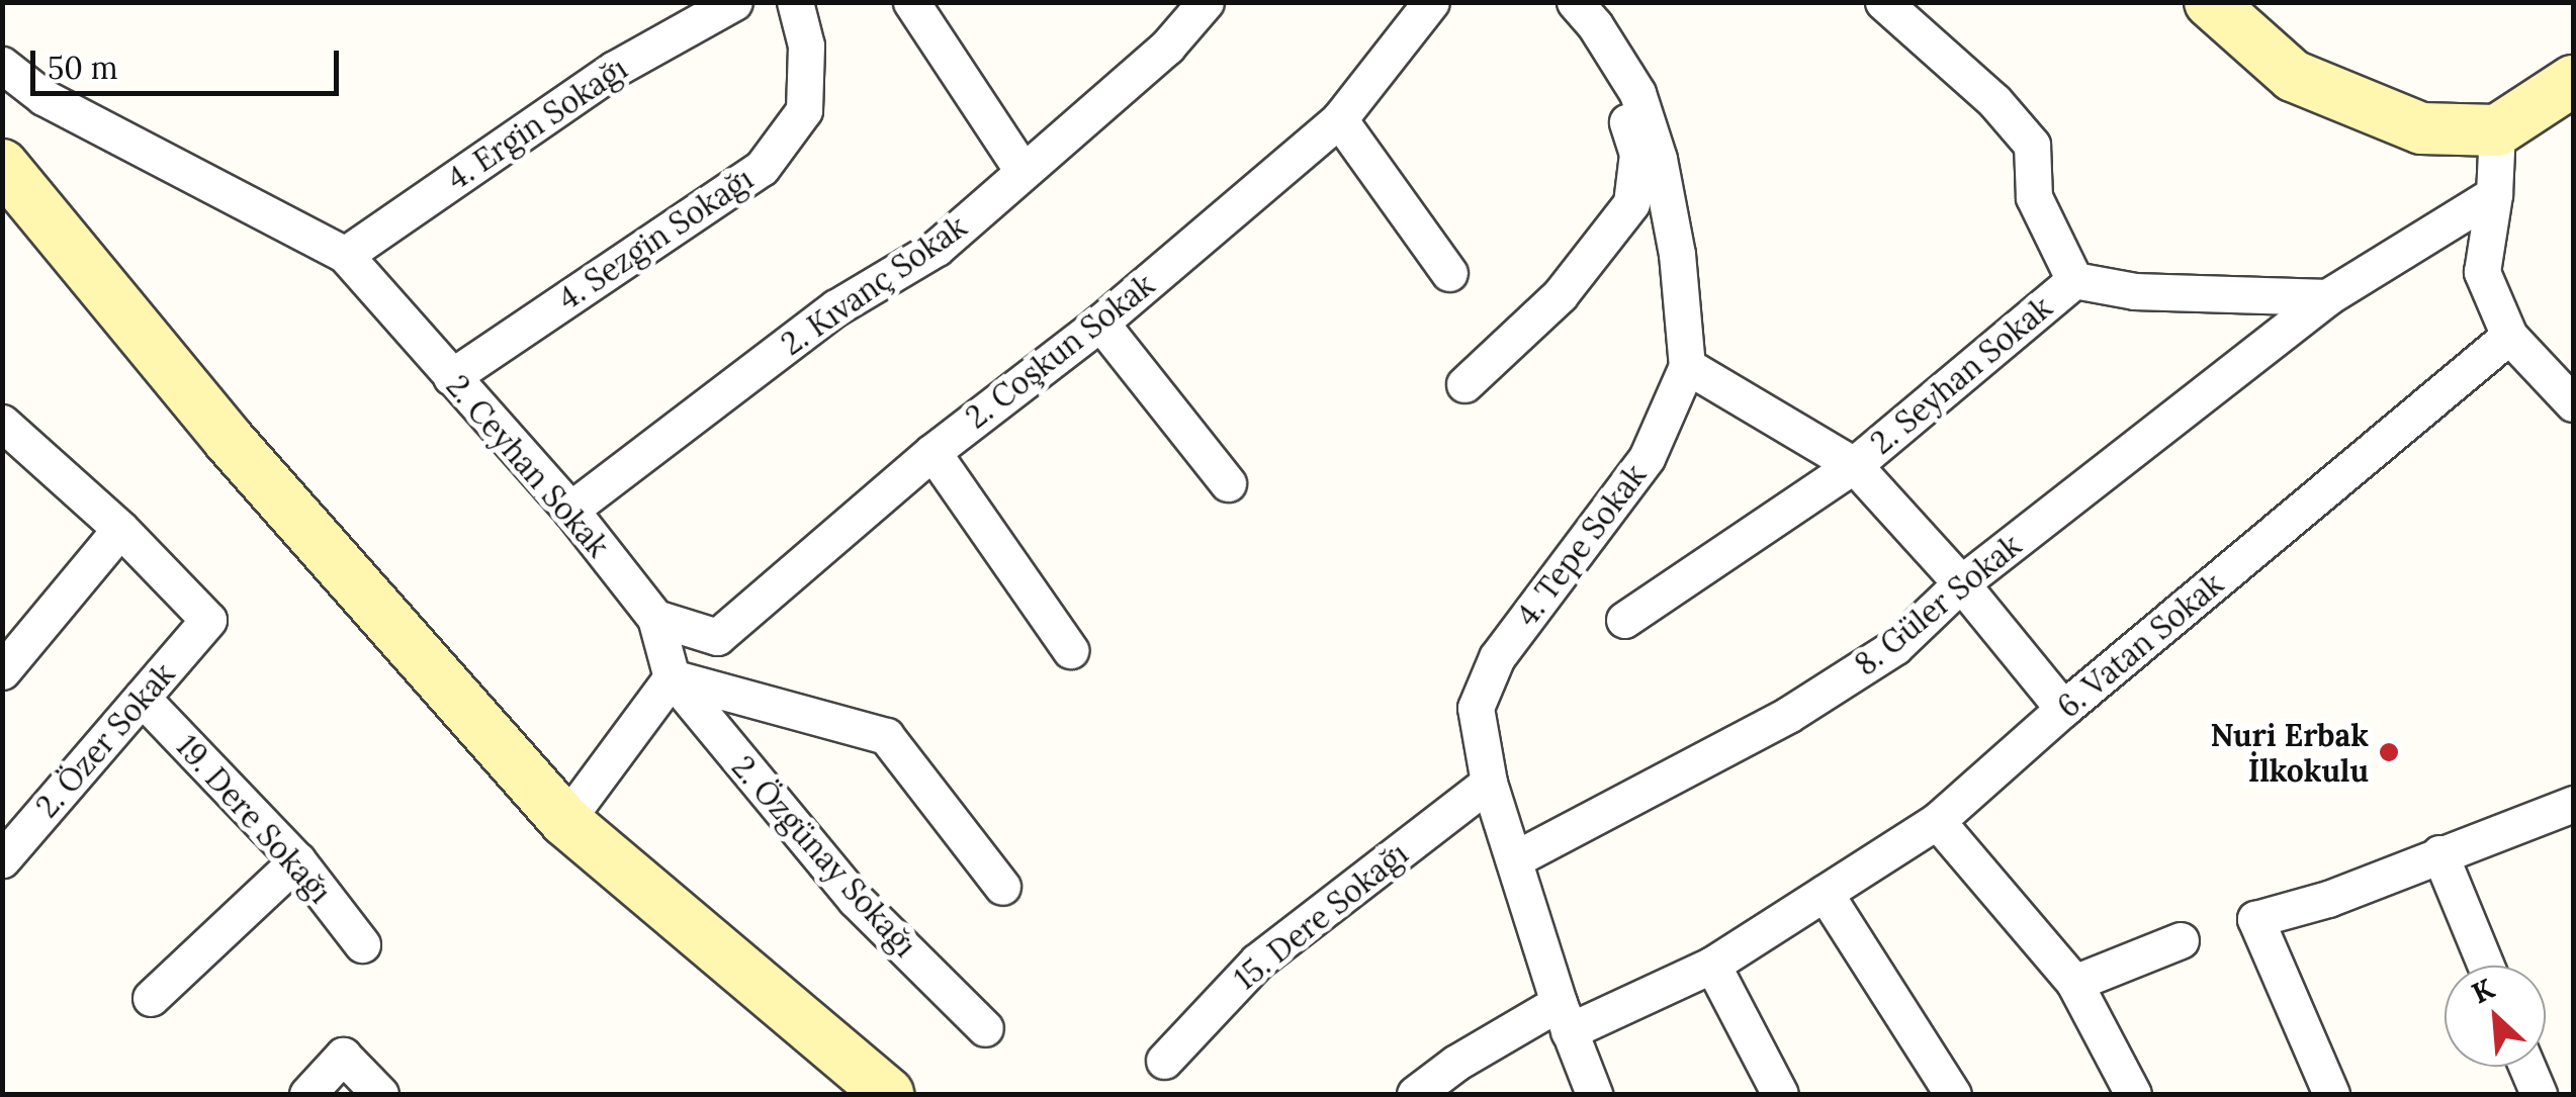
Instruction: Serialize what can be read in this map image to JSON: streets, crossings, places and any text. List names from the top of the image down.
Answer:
{
  "streets": {
    "street": [
      "4. Ergin Sokağı",
      "4. Sezgin Sokağı",
      "2. Kıvanç Sokak",
      "2. Coşkun Sokak",
      "2. Seyhan Sokak",
      "2. Ceyhan Sokak",
      "4. Tepe Sokak",
      "8. Güler Sokak",
      "6. Vatan Sokak",
      "2. Özer Sokak",
      "19. Dere Sokağı",
      "2. Özgünay Sokağı",
      "15. Dere Sokağı"
    ]
  },
  "crossings": [
    ["4. Ergin Sokağı", "2. Ceyhan Sokak"],
    ["4. Sezgin Sokağı", "2. Ceyhan Sokak"],
    ["2. Kıvanç Sokak", "2. Ceyhan Sokak"],
    ["2. Coşkun Sokak", "2. Ceyhan Sokak"],
    ["2. Seyhan Sokak", "8. Güler Sokak"],
    ["2. Ceyhan Sokak", "2. Özgünay Sokağı"],
    ["4. Tepe Sokak", "8. Güler Sokak"],
    ["4. Tepe Sokak", "6. Vatan Sokak"],
    ["4. Tepe Sokak", "15. Dere Sokağı"],
    ["2. Özer Sokak", "19. Dere Sokağı"]
  ],
  "places": ["Nuri Erbak İlkokulu"],
  "scale_bar": "50 m",
  "north": "top left"
}
